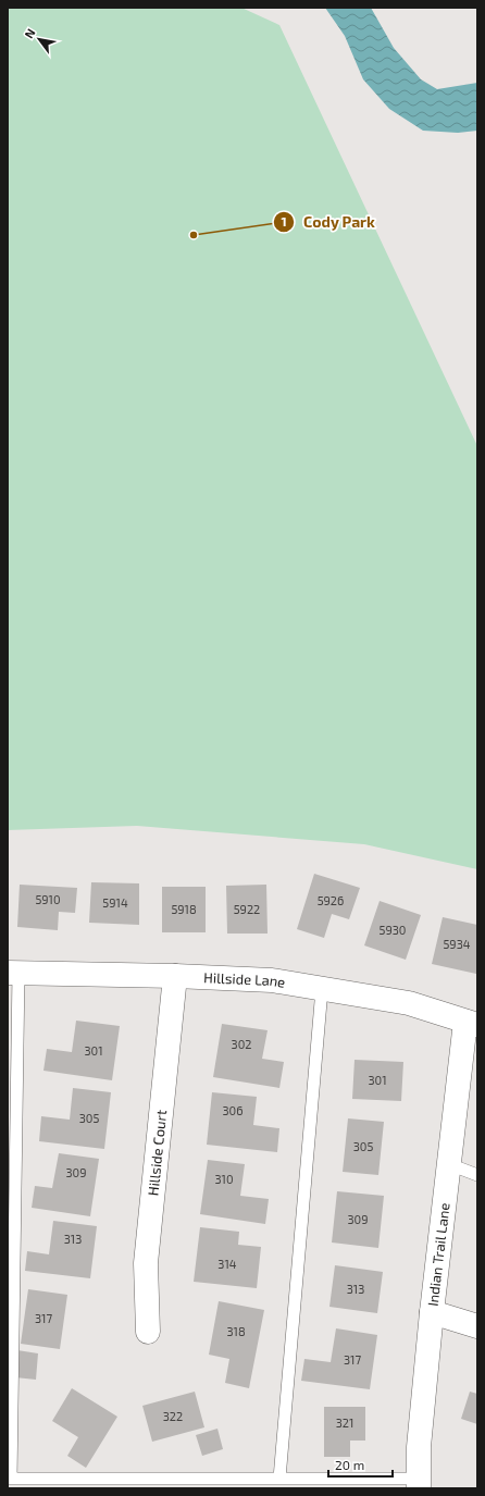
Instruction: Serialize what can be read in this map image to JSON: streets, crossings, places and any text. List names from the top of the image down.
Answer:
{
  "streets": {
    "street": ["Hillside Lane", "Hillside Court", "Indian Trail Lane"]
  },
  "crossings": [
    ["Hillside Lane", "Hillside Court"],
    ["Hillside Lane", "Indian Trail Lane"]
  ],
  "places": ["Cody Park"],
  "house_numbers": [
    "5910",
    "5926",
    "5914",
    "5918",
    "5922",
    "5930",
    "5934",
    "302",
    "301",
    "301",
    "306",
    "305",
    "305",
    "309",
    "310",
    "309",
    "313",
    "314",
    "313",
    "317",
    "318",
    "317",
    "322",
    "321"
  ],
  "scale_bar": "20 m",
  "north": "top left"
}
